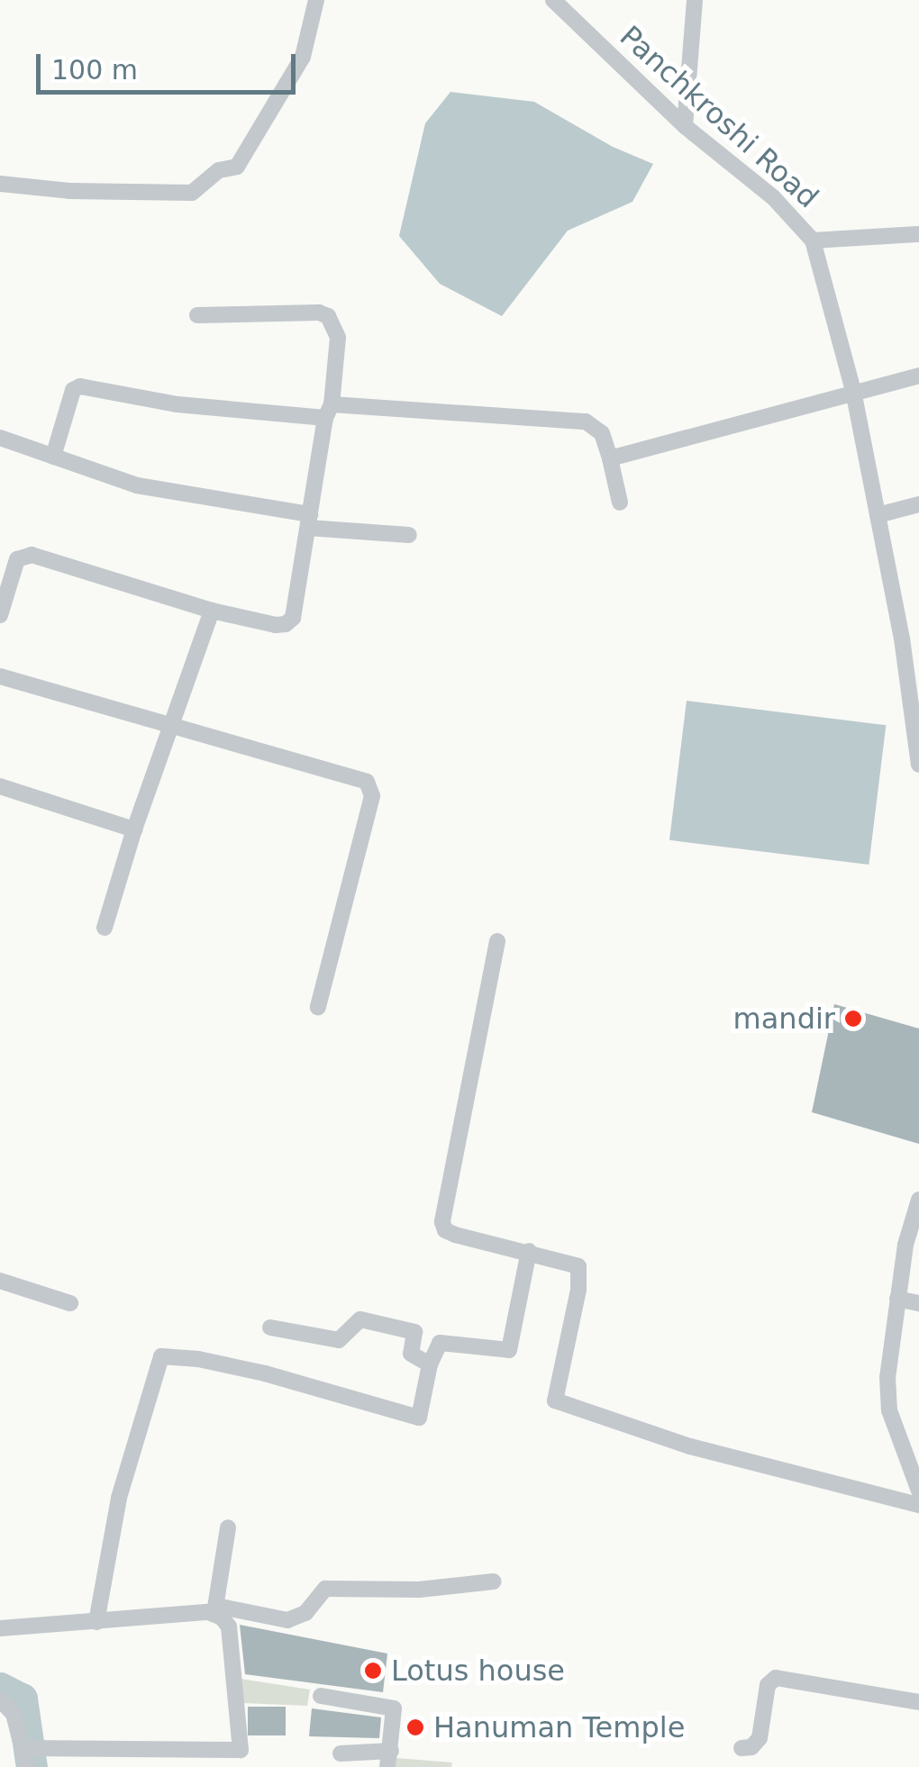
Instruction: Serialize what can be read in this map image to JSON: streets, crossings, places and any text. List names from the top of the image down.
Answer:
{
  "streets": {
    "street": ["Panchkroshi Road"]
  },
  "places": ["mandir", "Lotus house", "Hanuman Temple"],
  "scale_bar": "100 m"
}
